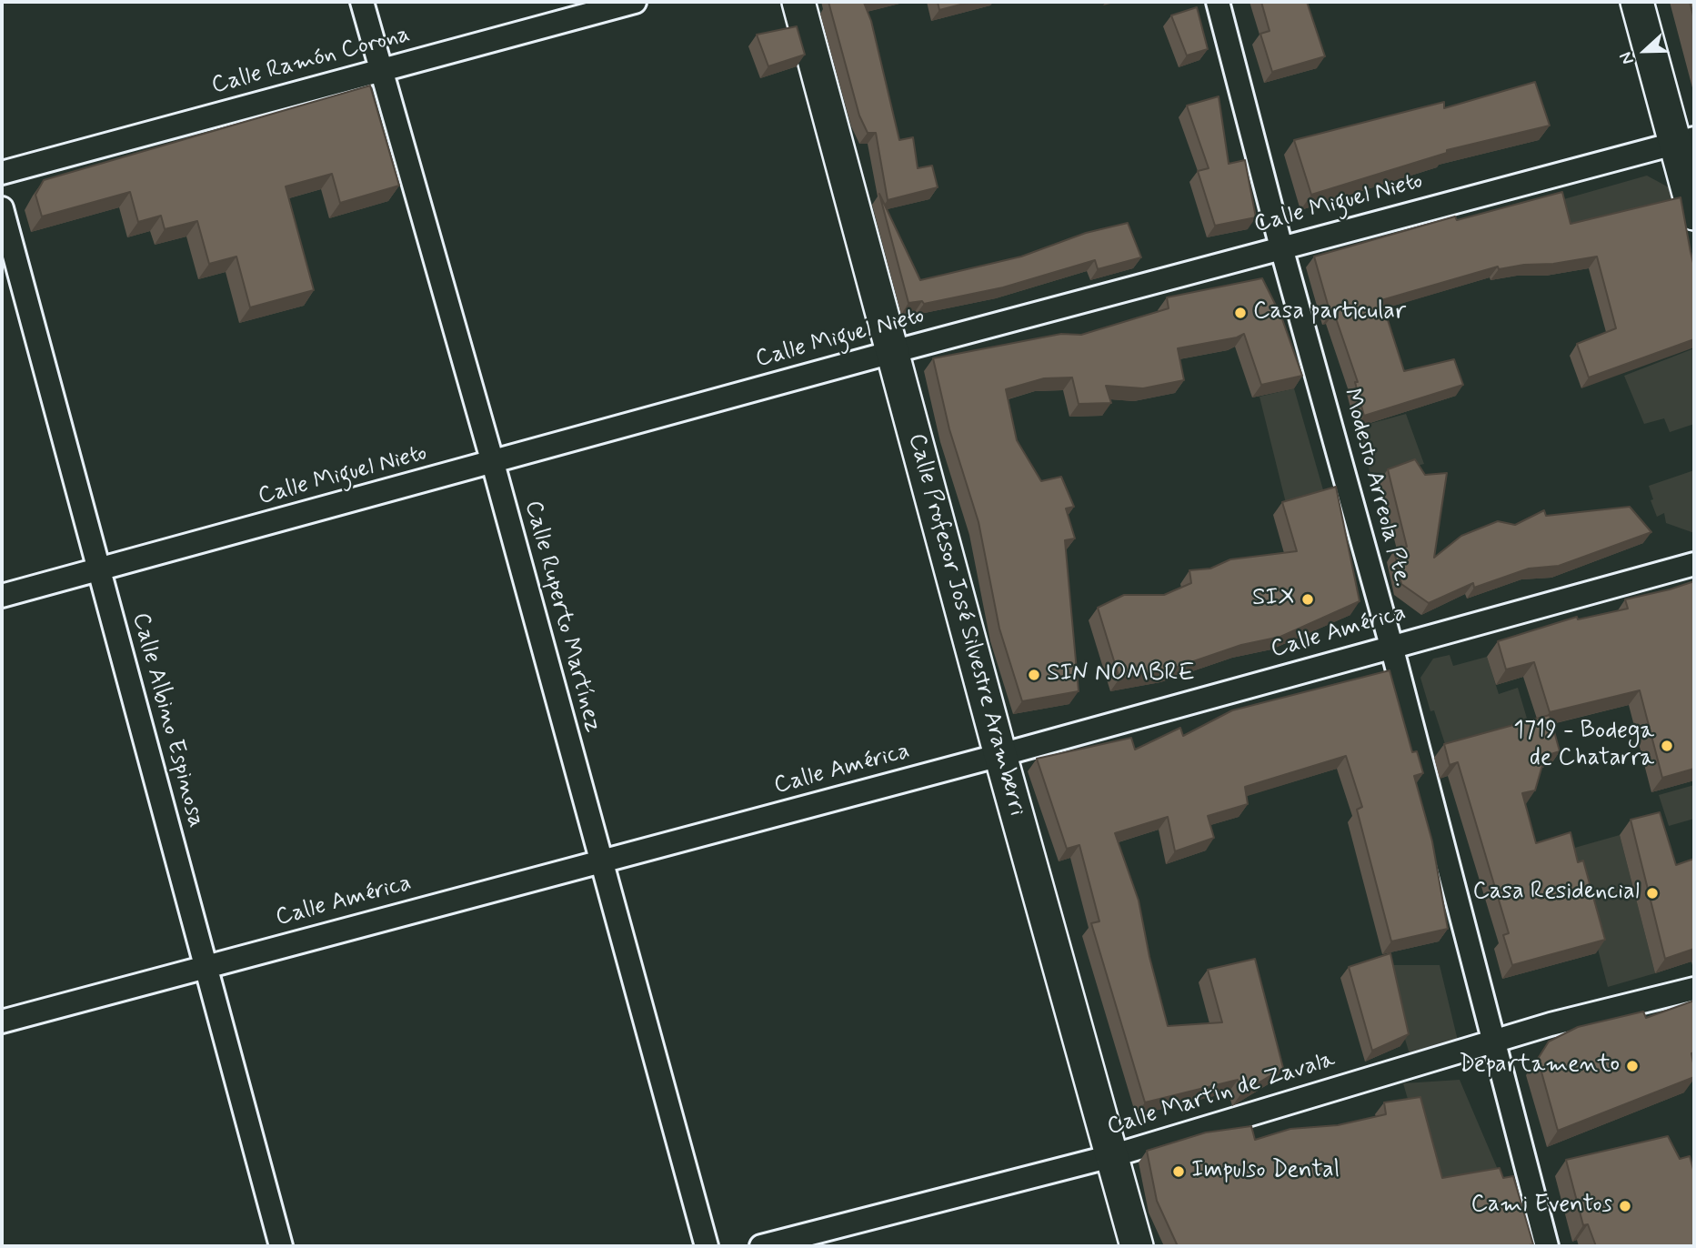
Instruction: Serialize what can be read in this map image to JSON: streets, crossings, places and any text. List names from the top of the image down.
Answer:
{
  "streets": {
    "main road": ["Calle Profesor José Silvestre Aramberri"],
    "street": [
      "Calle Ramón Corona",
      "Calle Miguel Nieto",
      "Modesto Arreola Pte.",
      "Calle Ruperto Martínez",
      "Calle América",
      "Calle Albino Espinosa",
      "Calle Martín de Zavala"
    ]
  },
  "crossings": [
    ["Calle Ramón Corona", "Calle Ruperto Martínez"],
    ["Calle Miguel Nieto", "Modesto Arreola Pte."],
    ["Calle Miguel Nieto", "Calle Ruperto Martínez"],
    ["Calle Miguel Nieto", "Calle Profesor José Silvestre Aramberri"],
    ["Calle Miguel Nieto", "Calle Albino Espinosa"],
    ["Modesto Arreola Pte.", "Calle América"],
    ["Modesto Arreola Pte.", "Calle Martín de Zavala"],
    ["Calle Ruperto Martínez", "Calle América"],
    ["Calle Profesor José Silvestre Aramberri", "Calle América"],
    ["Calle Profesor José Silvestre Aramberri", "Calle Martín de Zavala"],
    ["Calle América", "Calle Albino Espinosa"]
  ],
  "places": [
    "Casa particular",
    "SIX",
    "SIN NOMBRE",
    "1719 - Bodega de Chatarra",
    "Casa Residencial",
    "Departamento",
    "Impulso Dental",
    "Cami Eventos"
  ],
  "north": "left"
}
